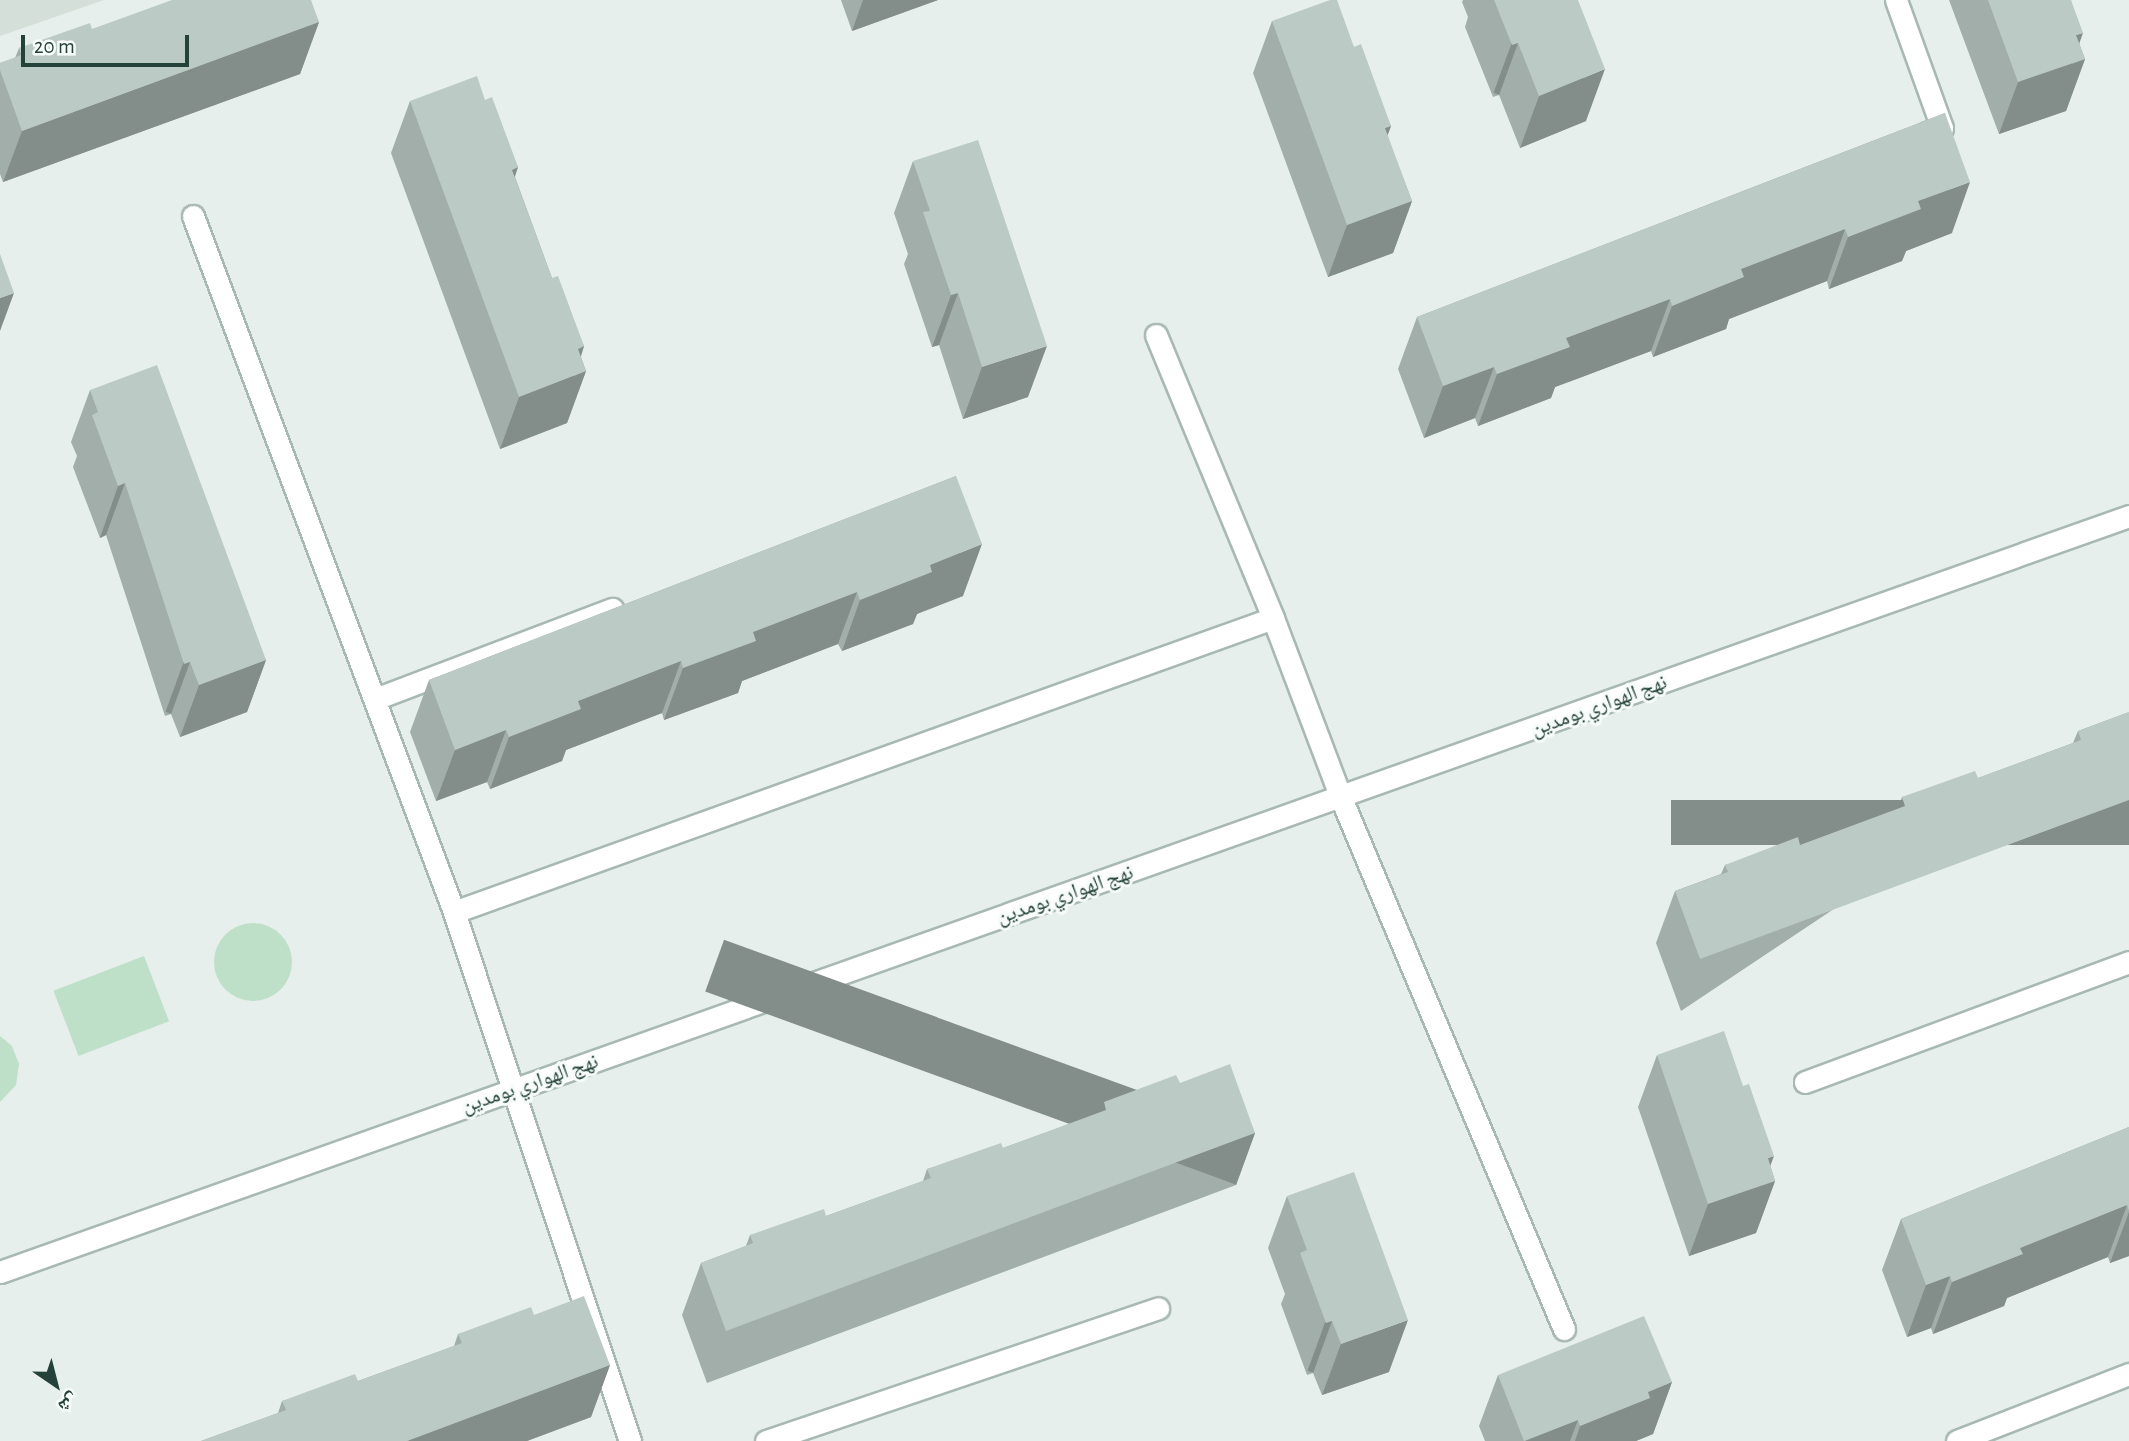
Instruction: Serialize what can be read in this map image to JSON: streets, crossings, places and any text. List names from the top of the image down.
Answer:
{
  "streets": {
    "street": ["نهج الهواري بومدين"]
  },
  "scale_bar": "20 m",
  "north": "bottom right"
}
